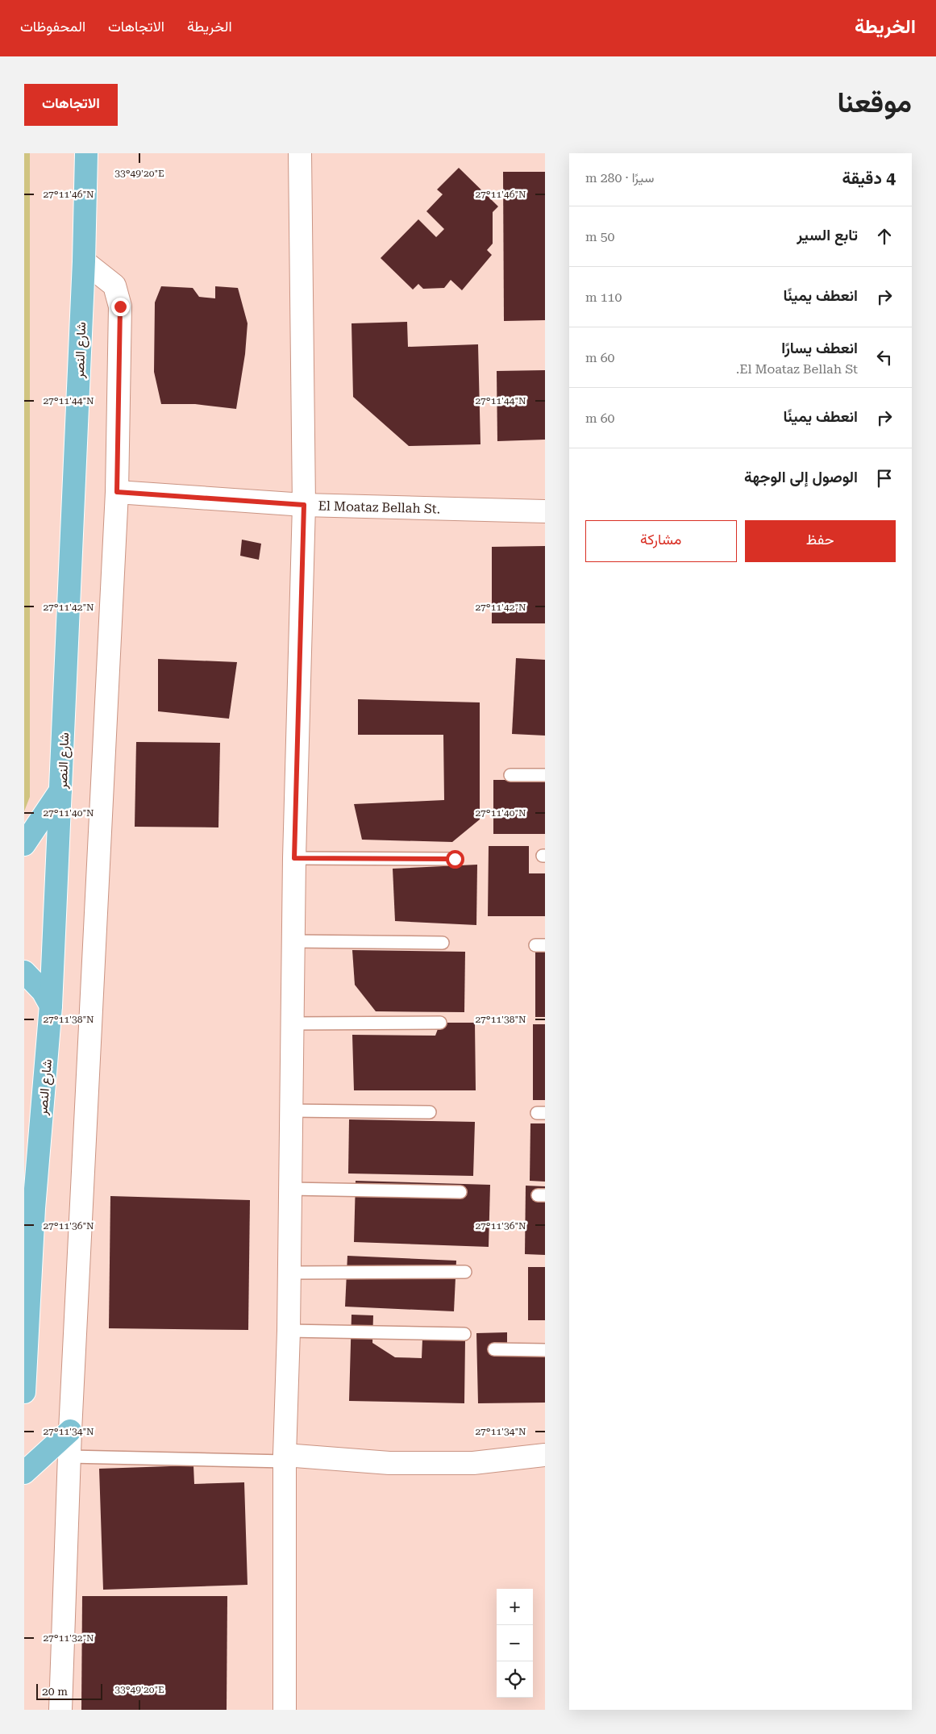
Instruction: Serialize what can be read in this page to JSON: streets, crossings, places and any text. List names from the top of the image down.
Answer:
{
  "streets": {
    "main road": ["شارع النصر"],
    "street": ["El Moataz Bellah St."]
  },
  "scale_bar": "20 m",
  "page": {
    "header": "الخريطة",
    "nav": ["الخريطة", "الاتجاهات", "المحفوظات"],
    "title": "موقعنا",
    "buttons": [
      "الاتجاهات",
      ["حفظ", "مشاركة"]
    ],
    "heading": ["4 دقيقة", "سيرًا · 280 m"],
    "list": [
      ["تابع السير", "50 m"],
      ["انعطف يمينًا", "110 m"],
      ["انعطف يسارًا", "El Moataz Bellah St.", "60 m"],
      ["انعطف يمينًا", "60 m"],
      "الوصول إلى الوجهة"
    ],
    "map_buttons": ["+", "−"],
    "scale": "20 m"
  },
  "coordinates": [
    "33°49'20\"E",
    "27°11'46\"N",
    "27°11'44\"N",
    "27°11'42\"N",
    "27°11'40\"N",
    "27°11'38\"N",
    "27°11'36\"N",
    "27°11'34\"N",
    "27°11'32\"N"
  ]
}
